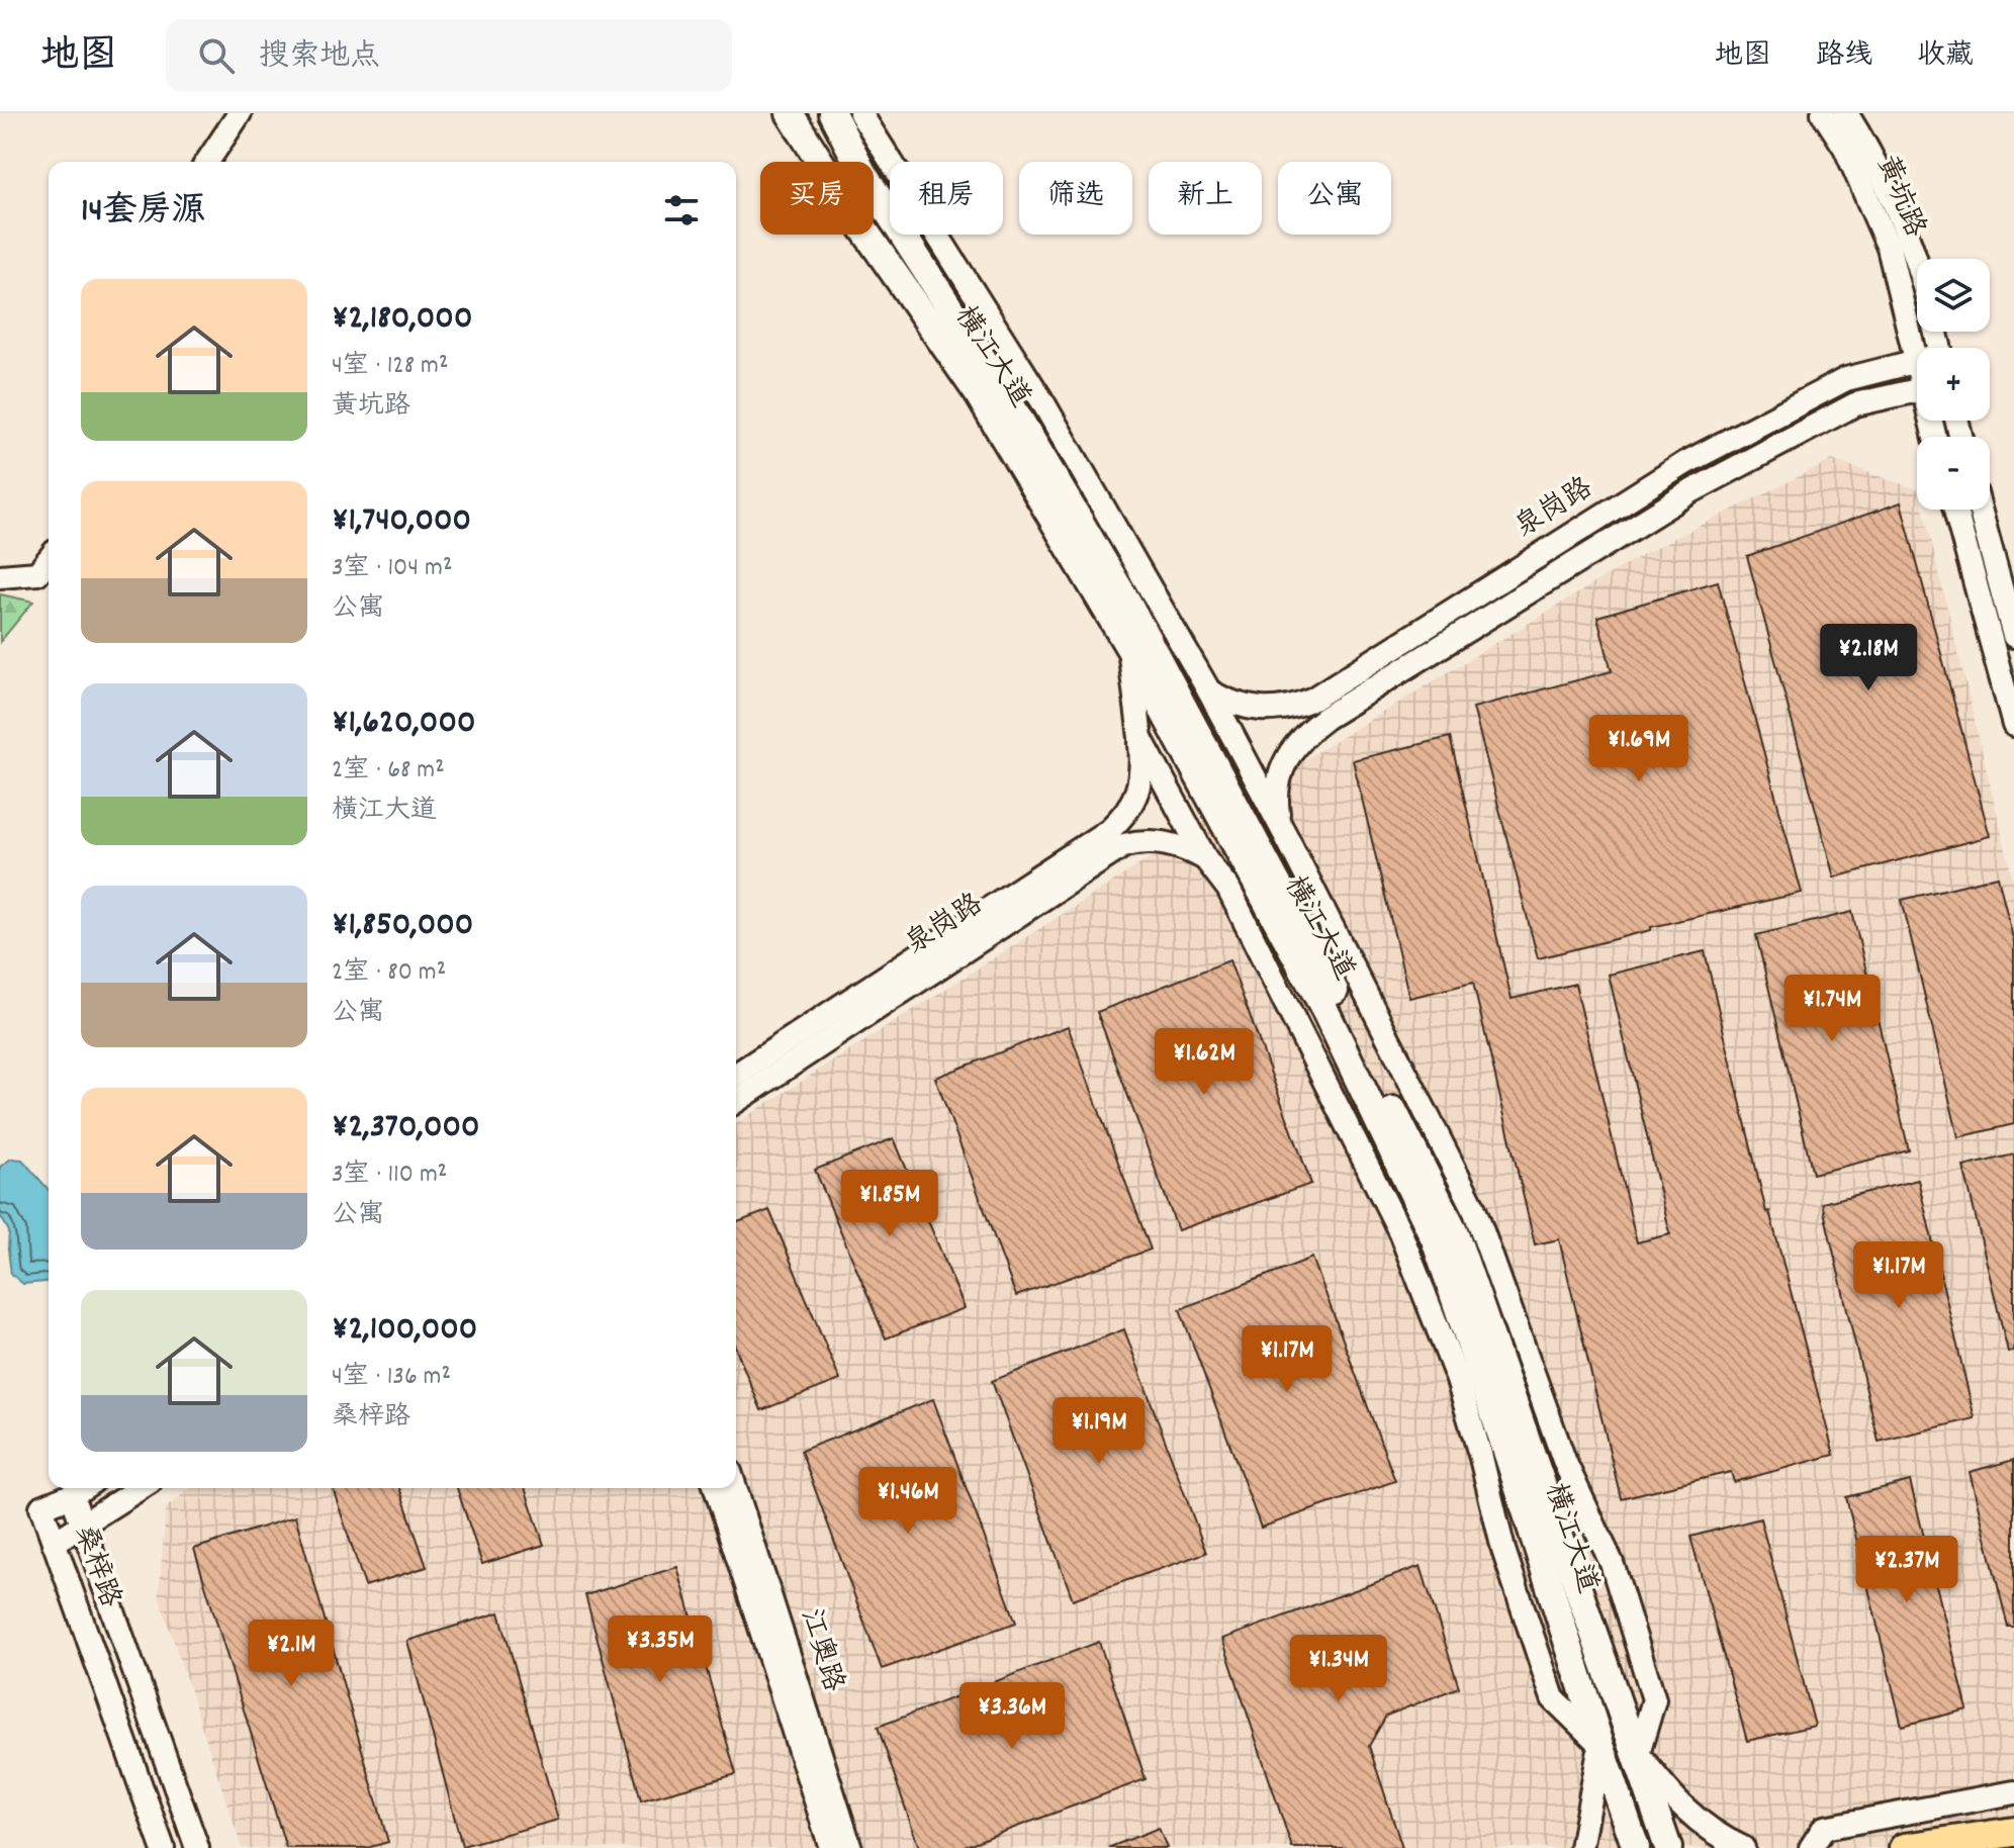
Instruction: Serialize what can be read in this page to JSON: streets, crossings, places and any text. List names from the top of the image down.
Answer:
{
  "streets": {
    "main road": ["横江大道"],
    "street": [
      "黄坑路",
      "泉岗路",
      "桑梓路",
      "江奥路"
    ]
  },
  "crossings": [
    ["黄坑路", "泉岗路"],
    ["横江大道", "泉岗路"]
  ],
  "page": {
    "header": "地图",
    "search": "搜索地点",
    "nav": ["地图", "路线", "收藏"],
    "chip": [
      "买房",
      "租房",
      "筛选",
      "新上",
      "公寓"
    ],
    "heading": "14套房源",
    "map_buttons": ["+", "−"],
    "list": [
      {
        "name": "¥2,180,000",
        "note": "4室 · 128 m² · 黄坑路"
      },
      {
        "name": "¥1,740,000",
        "note": "3室 · 104 m² · 公寓"
      },
      {
        "name": "¥1,620,000",
        "note": "2室 · 68 m² · 横江大道"
      },
      {
        "name": "¥1,850,000",
        "note": "2室 · 80 m² · 公寓"
      },
      {
        "name": "¥2,370,000",
        "note": "3室 · 110 m² · 公寓"
      },
      {
        "name": "¥2,100,000",
        "note": "4室 · 136 m² · 桑梓路"
      }
    ],
    "price": [
      "¥2.18M",
      "¥1.69M",
      "¥1.74M",
      "¥1.62M",
      "¥1.85M",
      "¥1.17M",
      "¥1.17M",
      "¥1.19M",
      "¥1.46M",
      "¥2.37M",
      "¥3.35M",
      "¥2.1M",
      "¥1.34M",
      "¥3.36M"
    ]
  }
}
